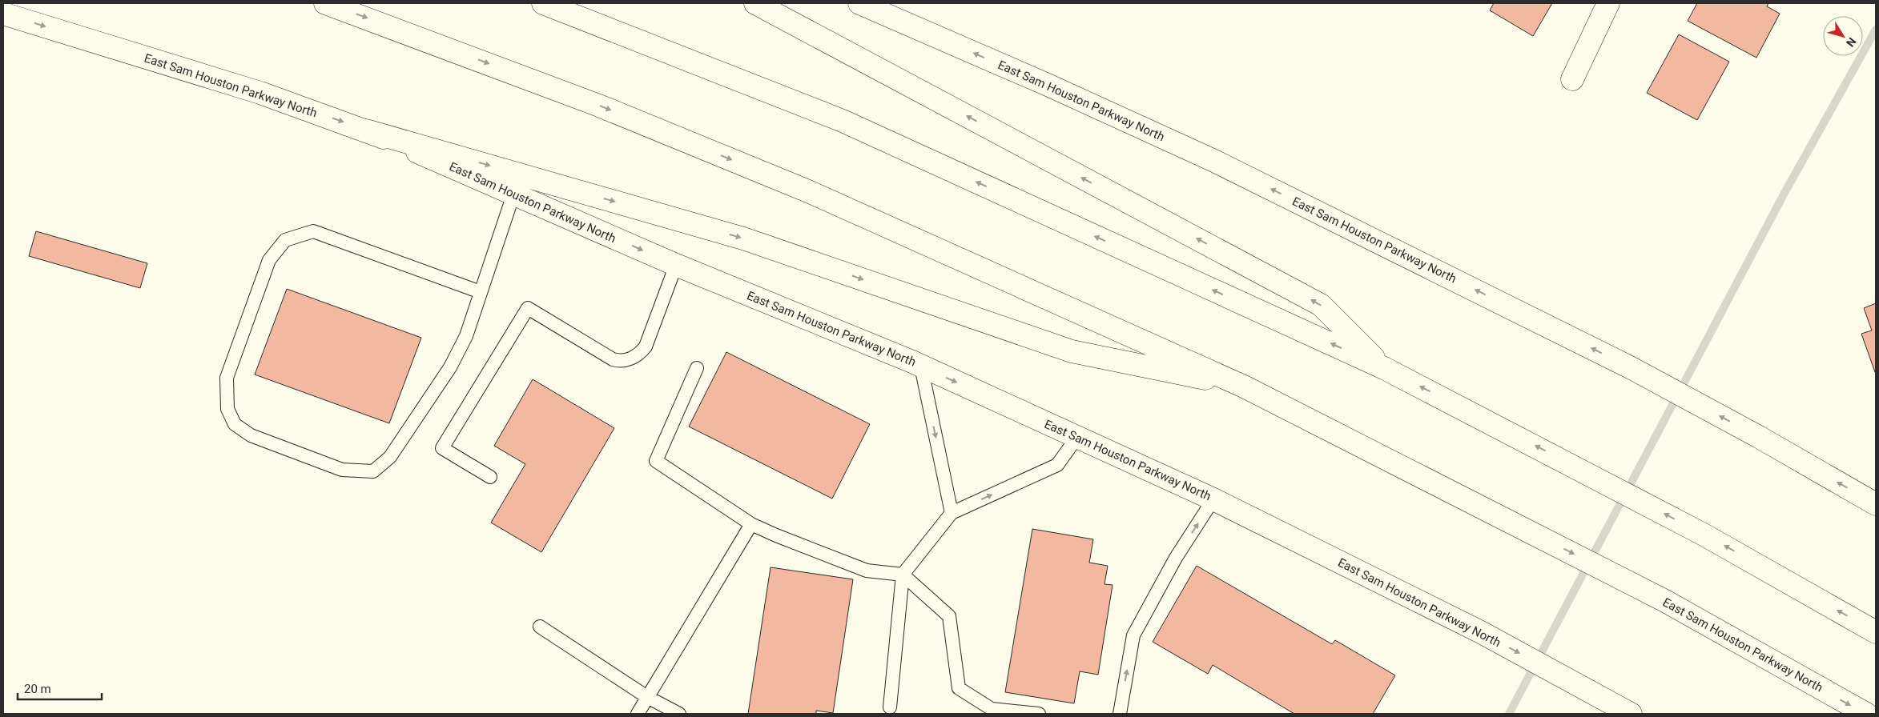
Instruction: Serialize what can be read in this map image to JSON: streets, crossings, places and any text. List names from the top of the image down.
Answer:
{
  "streets": {
    "main road": ["East Sam Houston Parkway North"]
  },
  "scale_bar": "20 m",
  "north": "bottom right"
}
